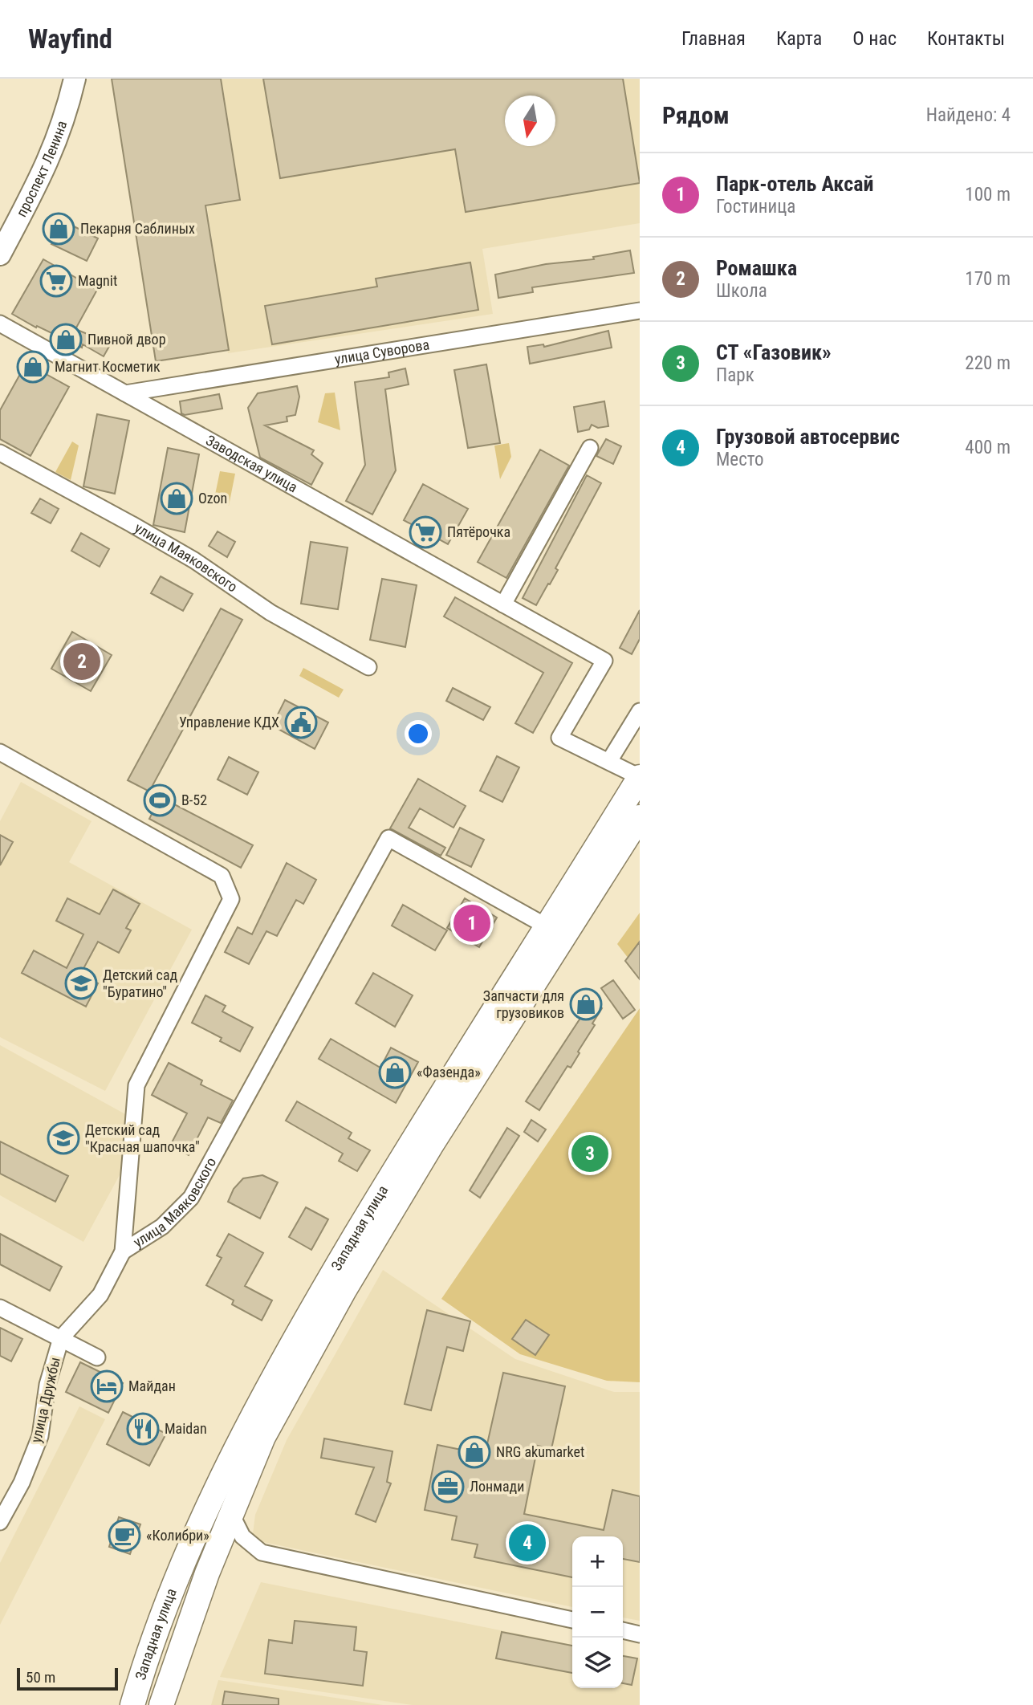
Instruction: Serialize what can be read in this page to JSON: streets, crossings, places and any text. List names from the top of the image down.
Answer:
{
  "streets": {
    "main road": ["проспект Ленина", "Западная улица"],
    "street": [
      "улица Суворова",
      "Заводская улица",
      "улица Маяковского",
      "улица Дружбы"
    ]
  },
  "crossings": [
    ["улица Суворова", "Заводская улица"],
    ["Заводская улица", "Западная улица"],
    ["улица Маяковского", "Западная улица"],
    ["улица Маяковского", "улица Дружбы"]
  ],
  "places": {
    "shop": [
      "Пекарня Саблиных",
      "Пивной двор",
      "Магнит Косметик",
      "Ozon",
      "Запчасти для грузовиков",
      "«Фазенда»",
      "NRG akumarket"
    ],
    "supermarket": ["Magnit", "Пятёрочка"],
    "public building": ["Управление КДХ"],
    "sports": ["В-52"],
    "school or university": ["Детский сад \"Буратино\"", "Детский сад \"Красная шапочка\""],
    "hotel": ["Майдан"],
    "restaurant": ["Maidan"],
    "office": ["Лонмади"],
    "cafe": ["«Колибри»"]
  },
  "scale_bar": "50 m",
  "north": "bottom",
  "page": {
    "header": "Wayfind",
    "nav": [
      "Главная",
      "Карта",
      "О нас",
      "Контакты"
    ],
    "heading": ["Рядом", "Найдено: 4"],
    "list": [
      {
        "mark": "1",
        "name": "Парк-отель Аксай",
        "note": "Гостиница",
        "value": "100 m"
      },
      {
        "mark": "2",
        "name": "Ромашка",
        "note": "Школа",
        "value": "170 m"
      },
      {
        "mark": "3",
        "name": "СТ «Газовик»",
        "note": "Парк",
        "value": "220 m"
      },
      {
        "mark": "4",
        "name": "Грузовой автосервис",
        "note": "Место",
        "value": "400 m"
      }
    ],
    "pins": [
      "2",
      "1",
      "3",
      "4"
    ],
    "map_buttons": ["+", "−"],
    "scale": "50 m"
  }
}
